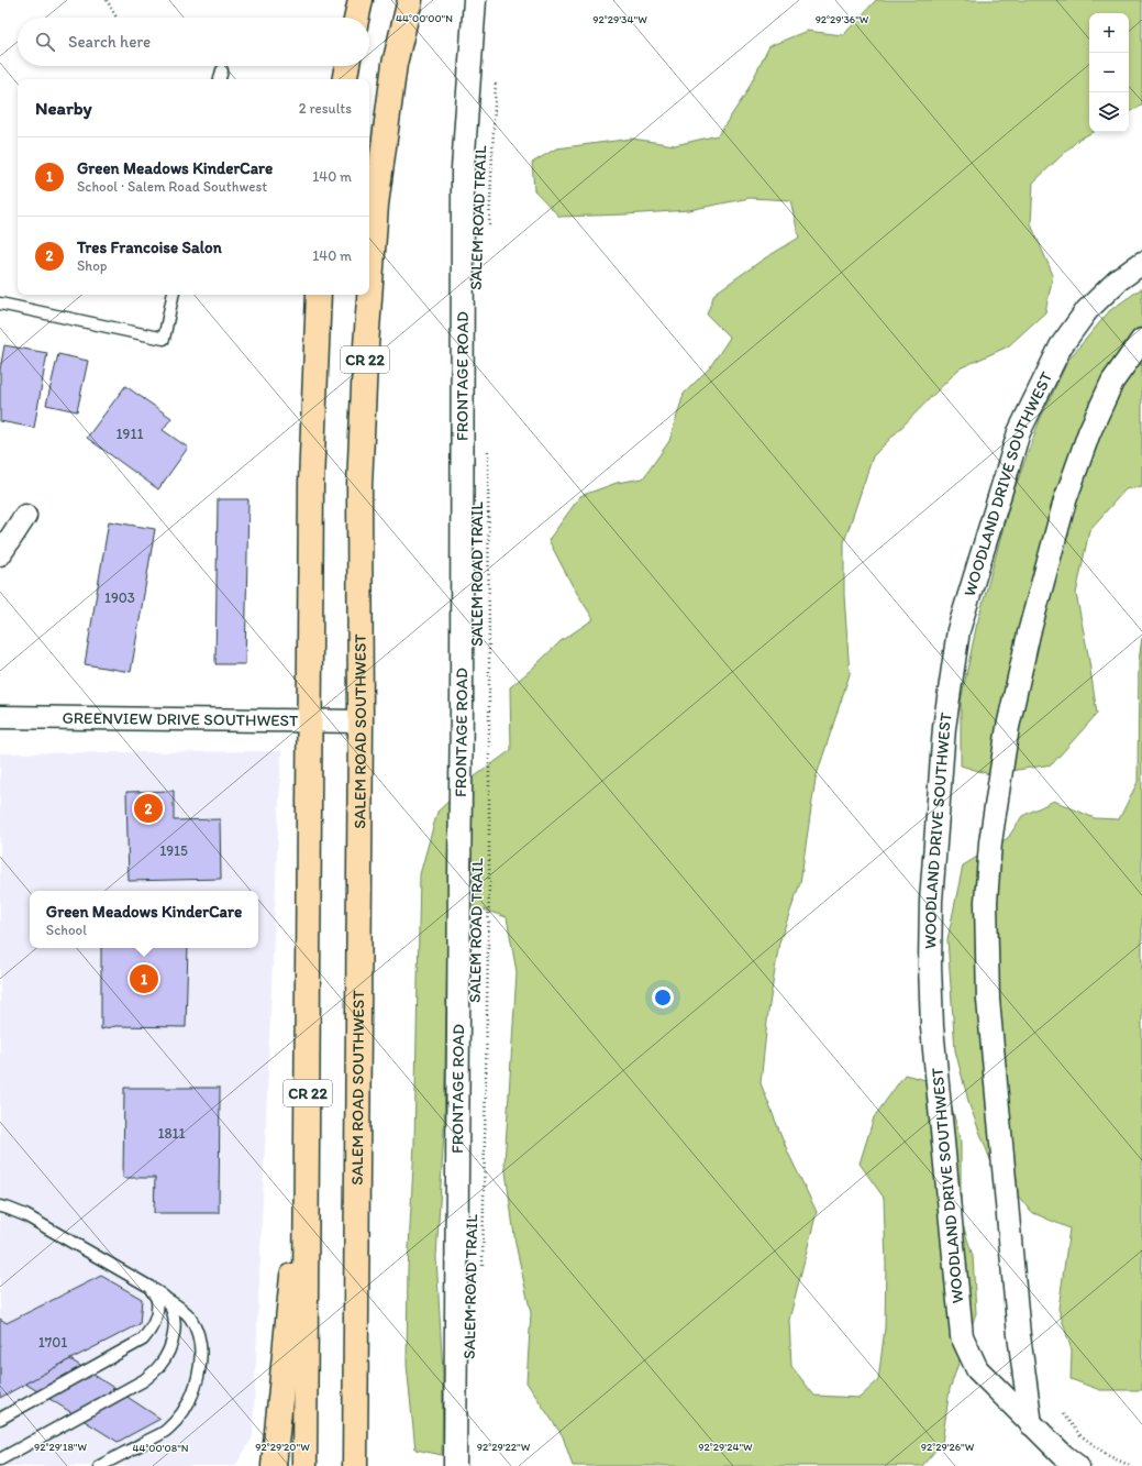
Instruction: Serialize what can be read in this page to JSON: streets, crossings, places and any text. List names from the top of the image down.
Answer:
{
  "streets": {
    "main road": ["CR 22", "SALEM ROAD SOUTHWEST"],
    "street": ["FRONTAGE ROAD", "WOODLAND DRIVE SOUTHWEST", "GREENVIEW DRIVE SOUTHWEST"],
    "path": ["SALEM ROAD TRAIL"]
  },
  "crossings": [
    ["CR 22", "GREENVIEW DRIVE SOUTHWEST"],
    ["GREENVIEW DRIVE SOUTHWEST", "SALEM ROAD SOUTHWEST"]
  ],
  "house_numbers": [
    "1911",
    "1903",
    "1915",
    "1811",
    "1701"
  ],
  "page": {
    "map_buttons": ["+", "−"],
    "search": "Search here",
    "heading": ["Nearby", "2 results"],
    "list": [
      {
        "mark": "1",
        "name": "Green Meadows KinderCare",
        "note": "School · Salem Road Southwest",
        "value": "140 m"
      },
      {
        "mark": "2",
        "name": "Tres Francoise Salon",
        "note": "Shop",
        "value": "140 m"
      }
    ],
    "pins": ["2", "1"],
    "popup": ["Green Meadows KinderCare", "School"]
  },
  "coordinates": [
    "44°00'00\"N",
    "92°29'34\"W",
    "92°29'36\"W",
    "92°29'18\"W",
    "92°29'20\"W",
    "92°29'22\"W",
    "92°29'24\"W",
    "92°29'26\"W",
    "44°00'08\"N"
  ]
}
